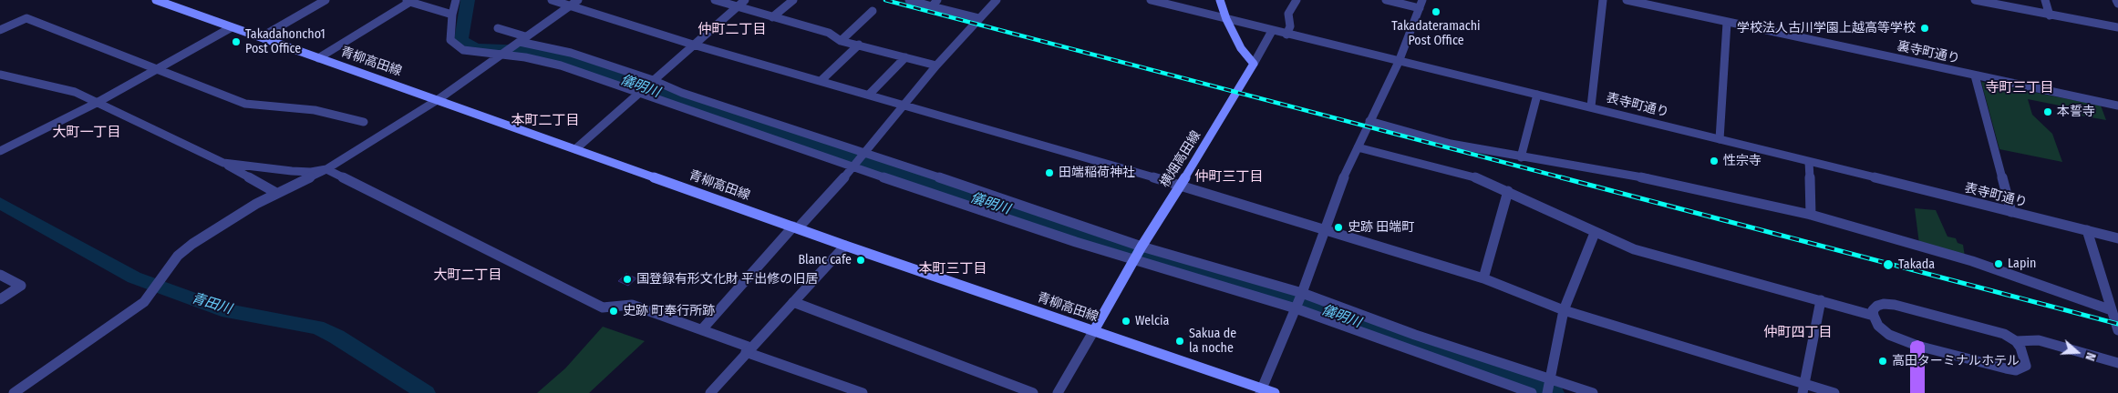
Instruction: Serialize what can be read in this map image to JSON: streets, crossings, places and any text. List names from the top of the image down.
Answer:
{
  "streets": {
    "main road": ["青柳高田線", "横畑高田線"],
    "street": ["裏寺町通り", "表寺町通り"]
  },
  "crossings": [
    ["青柳高田線", "横畑高田線"]
  ],
  "districts": [
    "仲町二丁目",
    "寺町三丁目",
    "本町二丁目",
    "大町一丁目",
    "仲町三丁目",
    "本町三丁目",
    "大町二丁目",
    "仲町四丁目"
  ],
  "water": ["儀明川", "青田川"],
  "places": [
    "Takadateramachi Post Office",
    "学校法人古川学園上越高等学校",
    "Takadahoncho1 Post Office",
    "本誓寺",
    "性宗寺",
    "田端稲荷神社",
    "史跡 田端町",
    "Blanc cafe",
    "Lapin",
    "Takada",
    "国登録有形文化財 平出修の旧居",
    "史跡 町奉行所跡",
    "Welcia",
    "Sakua de la noche",
    "高田ターミナルホテル"
  ],
  "north": "right"
}
